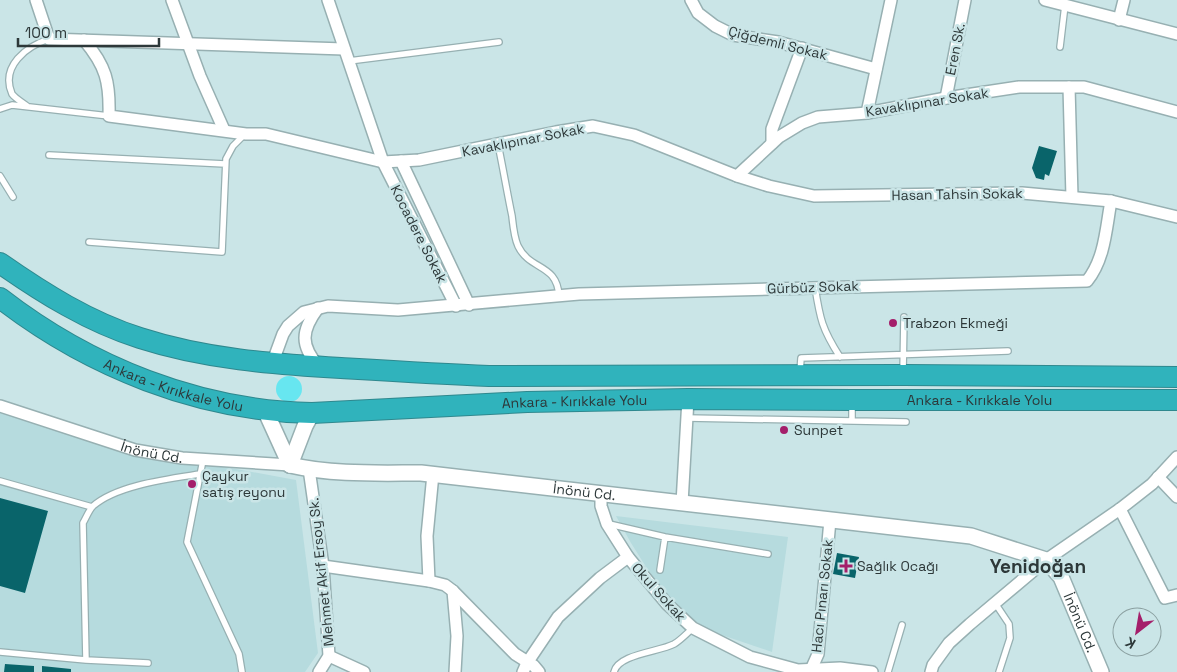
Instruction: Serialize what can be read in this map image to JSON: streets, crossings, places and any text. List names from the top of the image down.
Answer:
{
  "streets": {
    "highway": ["Ankara - Kırıkkale Yolu"],
    "street": [
      "Çiğdemli Sokak",
      "Eren Sk.",
      "Kavaklıpınar Sokak",
      "Hasan Tahsin Sokak",
      "Kocadere Sokak",
      "Gürbüz Sokak",
      "İnönü Cd.",
      "Mehmet Akif Ersoy Sk.",
      "Okul Sokak",
      "Hacı Pınarı Sokak"
    ]
  },
  "crossings": [
    ["Eren Sk.", "Kavaklıpınar Sokak"],
    ["Kavaklıpınar Sokak", "Hasan Tahsin Sokak"],
    ["Kavaklıpınar Sokak", "Kocadere Sokak"],
    ["Hasan Tahsin Sokak", "Gürbüz Sokak"],
    ["Kocadere Sokak", "Gürbüz Sokak"],
    ["Gürbüz Sokak", "Ankara - Kırıkkale Yolu"],
    ["İnönü Cd.", "Mehmet Akif Ersoy Sk."],
    ["İnönü Cd.", "Okul Sokak"],
    ["İnönü Cd.", "Hacı Pınarı Sokak"],
    ["Okul Sokak", "Hacı Pınarı Sokak"]
  ],
  "districts": ["Yenidoğan"],
  "places": {
    "other": ["Trabzon Ekmeği", "Sunpet", "Çaykur satış reyonu"],
    "health": ["Sağlık Ocağı"]
  },
  "scale_bar": "100 m",
  "north": "bottom left"
}
